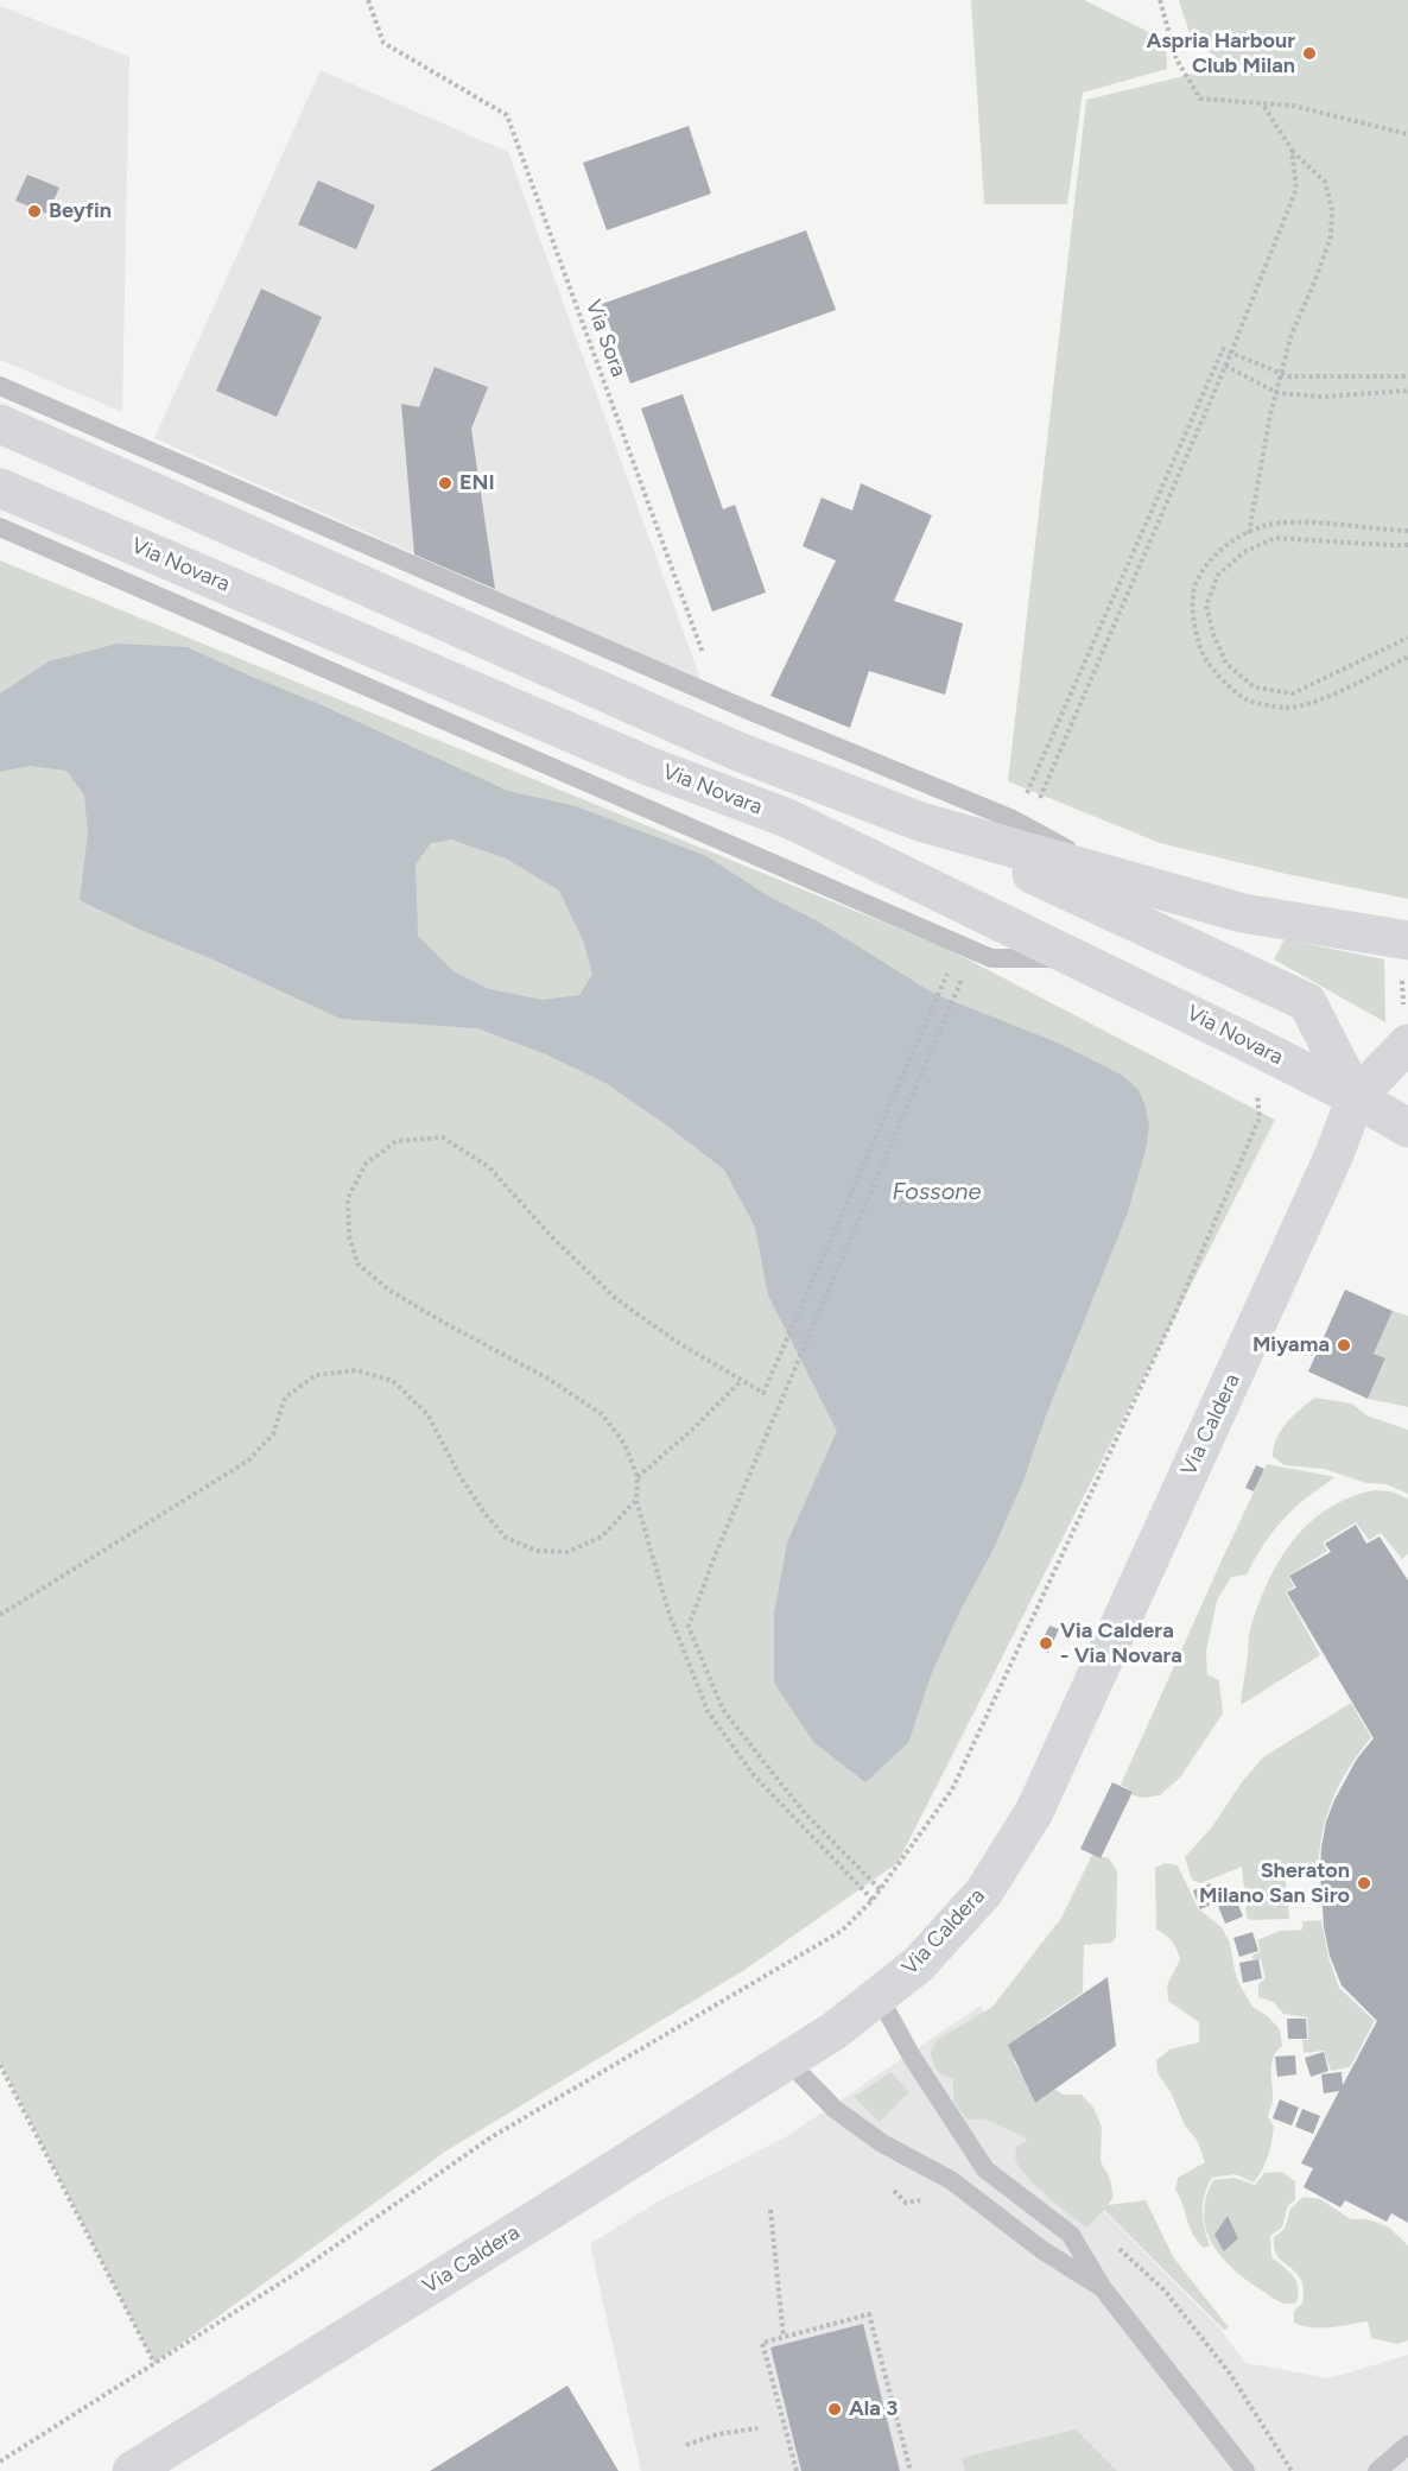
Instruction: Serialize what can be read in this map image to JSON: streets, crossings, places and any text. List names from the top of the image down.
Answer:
{
  "streets": {
    "main road": ["Via Novara", "Via Caldera"],
    "path": ["Via Sora"]
  },
  "crossings": [
    ["Via Novara", "Via Caldera"]
  ],
  "water": ["Fossone"],
  "places": [
    "Aspria Harbour Club Milan",
    "Beyfin",
    "ENI",
    "Miyama",
    "Via Caldera - Via Novara",
    "Sheraton Milano San Siro",
    "Ala 3"
  ]
}
